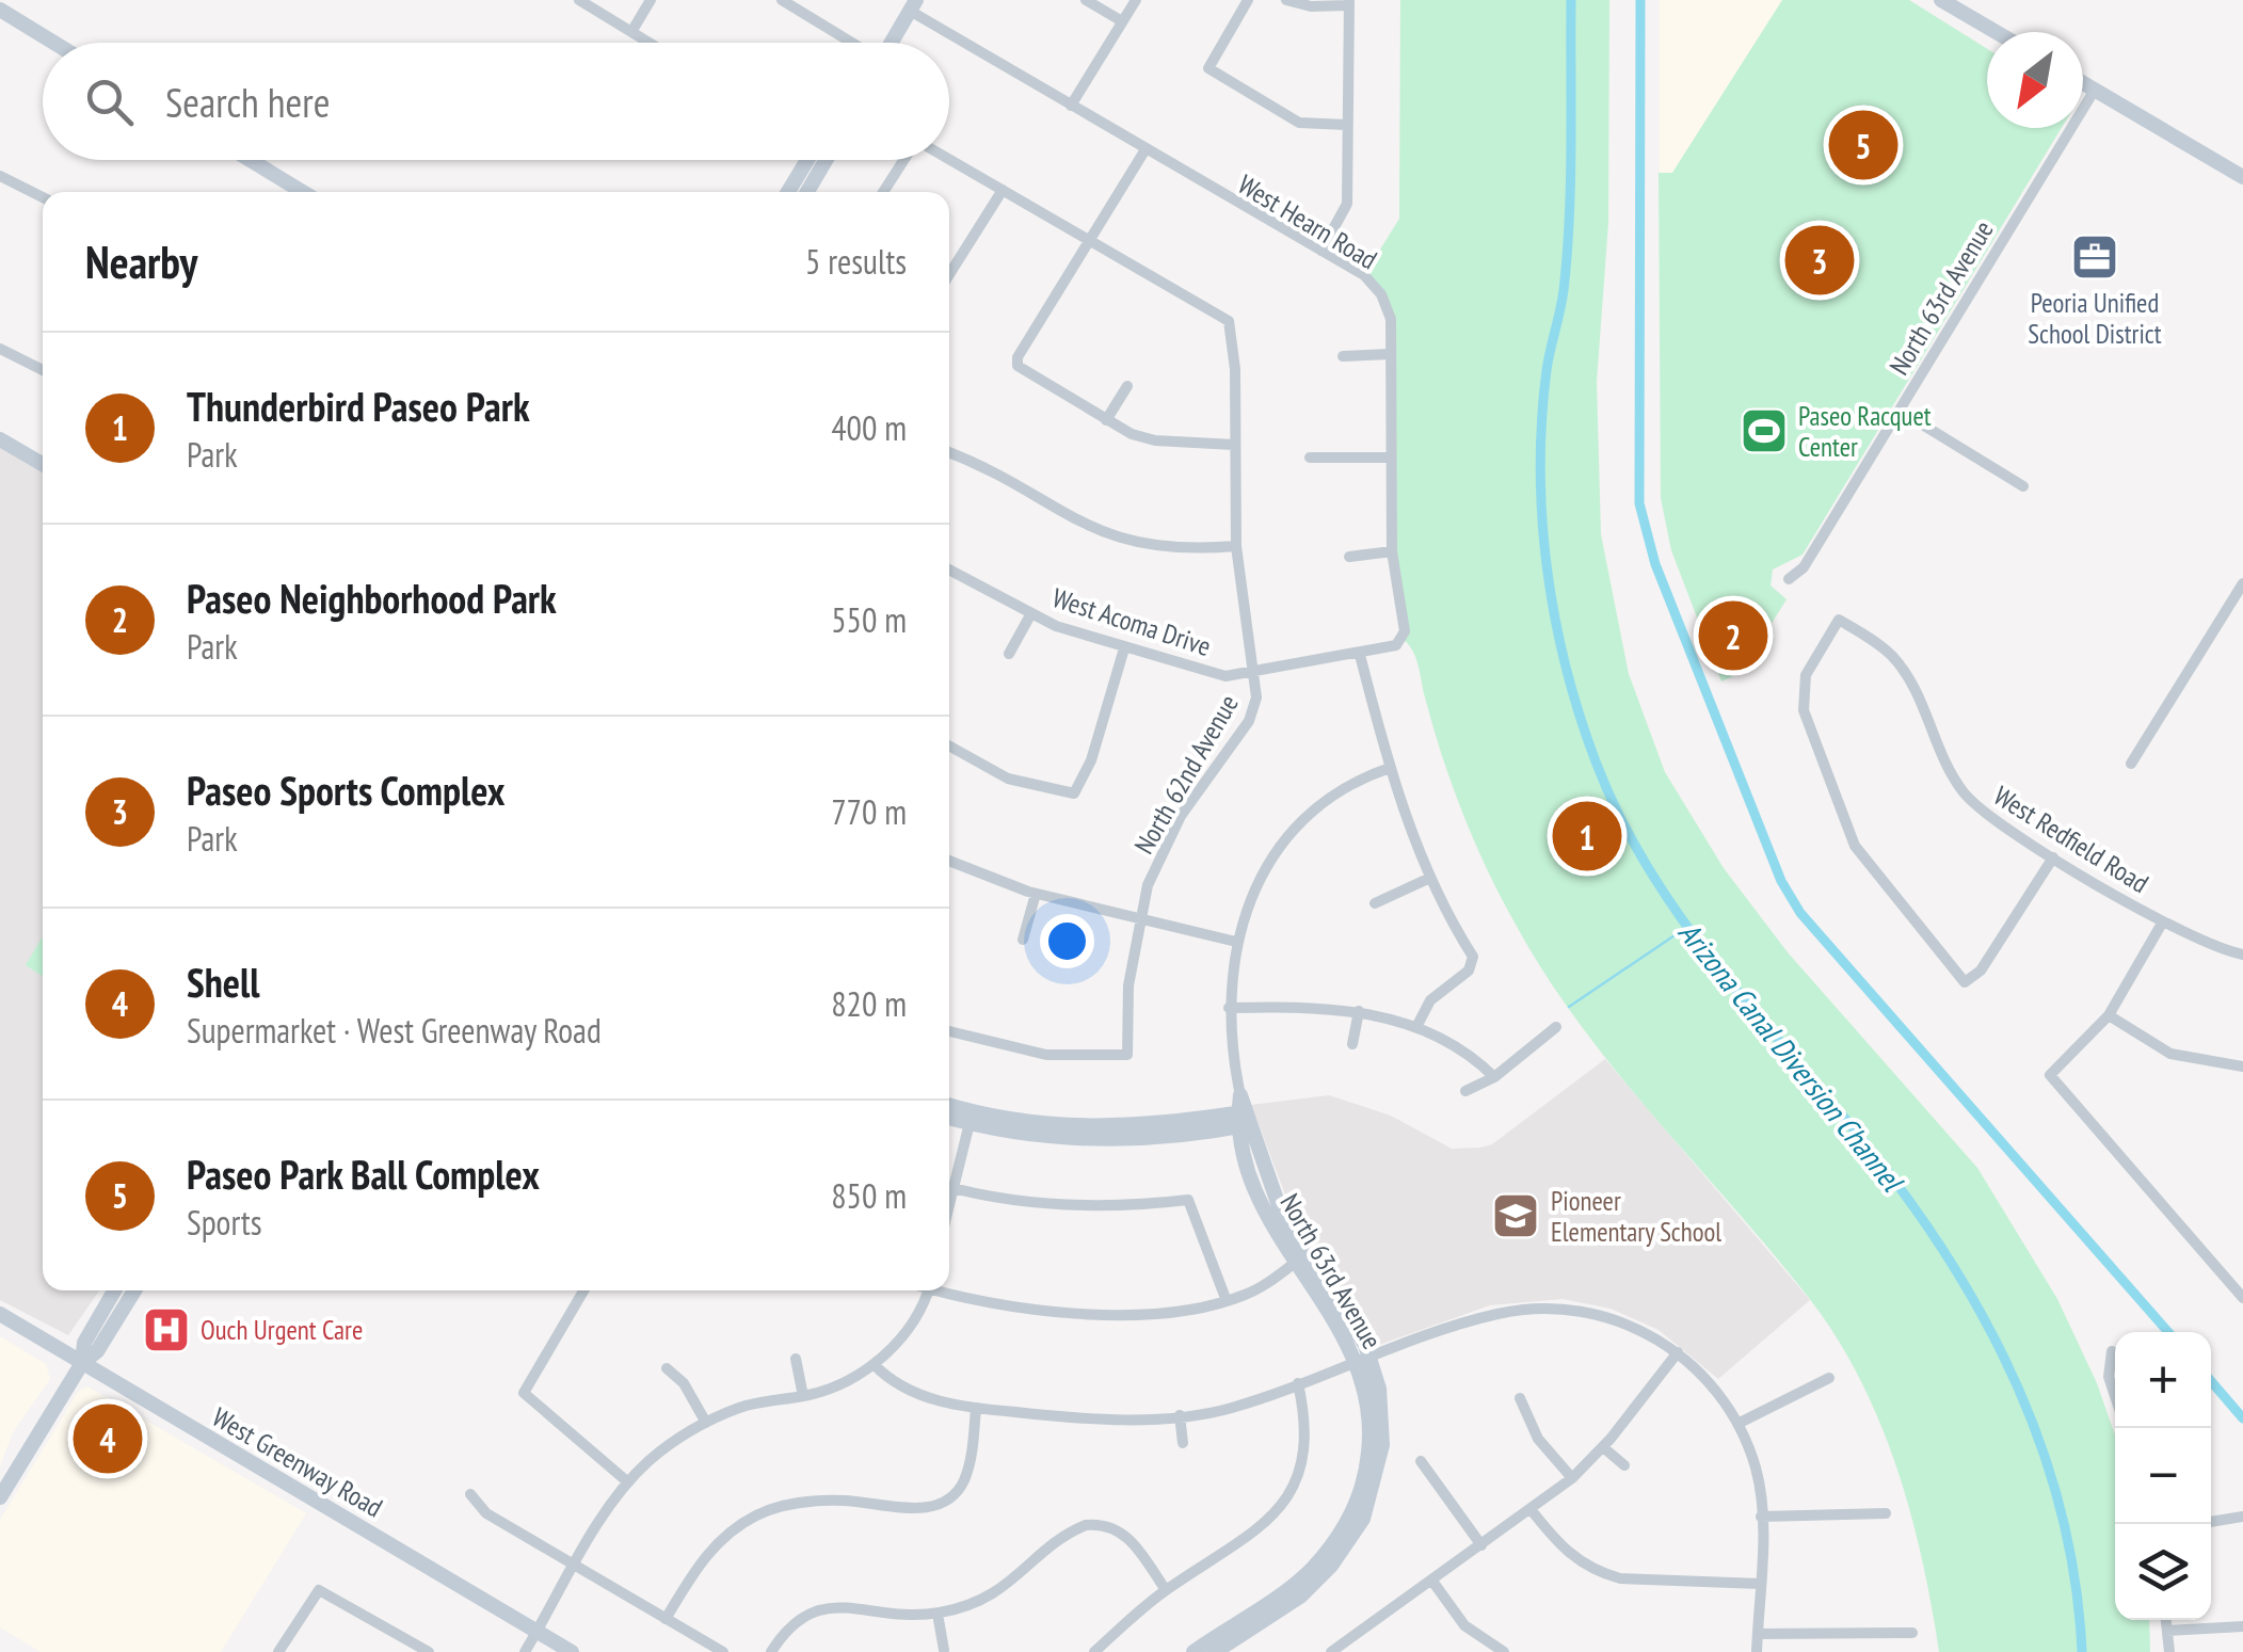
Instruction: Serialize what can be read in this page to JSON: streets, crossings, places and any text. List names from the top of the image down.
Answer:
{
  "streets": {
    "street": [
      "West Hearn Road",
      "North 63rd Avenue",
      "West Acoma Drive",
      "North 62nd Avenue",
      "West Redfield Road",
      "West Greenway Road"
    ]
  },
  "crossings": [
    ["West Hearn Road", "West Acoma Drive"],
    ["West Acoma Drive", "North 62nd Avenue"]
  ],
  "water": ["Arizona Canal Diversion Channel"],
  "places": {
    "office": ["Peoria Unified School District"],
    "sports": ["Paseo Racquet Center"],
    "school or university": ["Pioneer Elementary School"],
    "hospital": ["Ouch Urgent Care"]
  },
  "north": "bottom left",
  "page": {
    "search": "Search here",
    "pins": [
      "5",
      "3",
      "2",
      "1",
      "4"
    ],
    "heading": ["Nearby", "5 results"],
    "list": [
      {
        "mark": "1",
        "name": "Thunderbird Paseo Park",
        "note": "Park",
        "value": "400 m"
      },
      {
        "mark": "2",
        "name": "Paseo Neighborhood Park",
        "note": "Park",
        "value": "550 m"
      },
      {
        "mark": "3",
        "name": "Paseo Sports Complex",
        "note": "Park",
        "value": "770 m"
      },
      {
        "mark": "4",
        "name": "Shell",
        "note": "Supermarket · West Greenway Road",
        "value": "820 m"
      },
      {
        "mark": "5",
        "name": "Paseo Park Ball Complex",
        "note": "Sports",
        "value": "850 m"
      }
    ],
    "map_buttons": ["+", "−"]
  }
}
